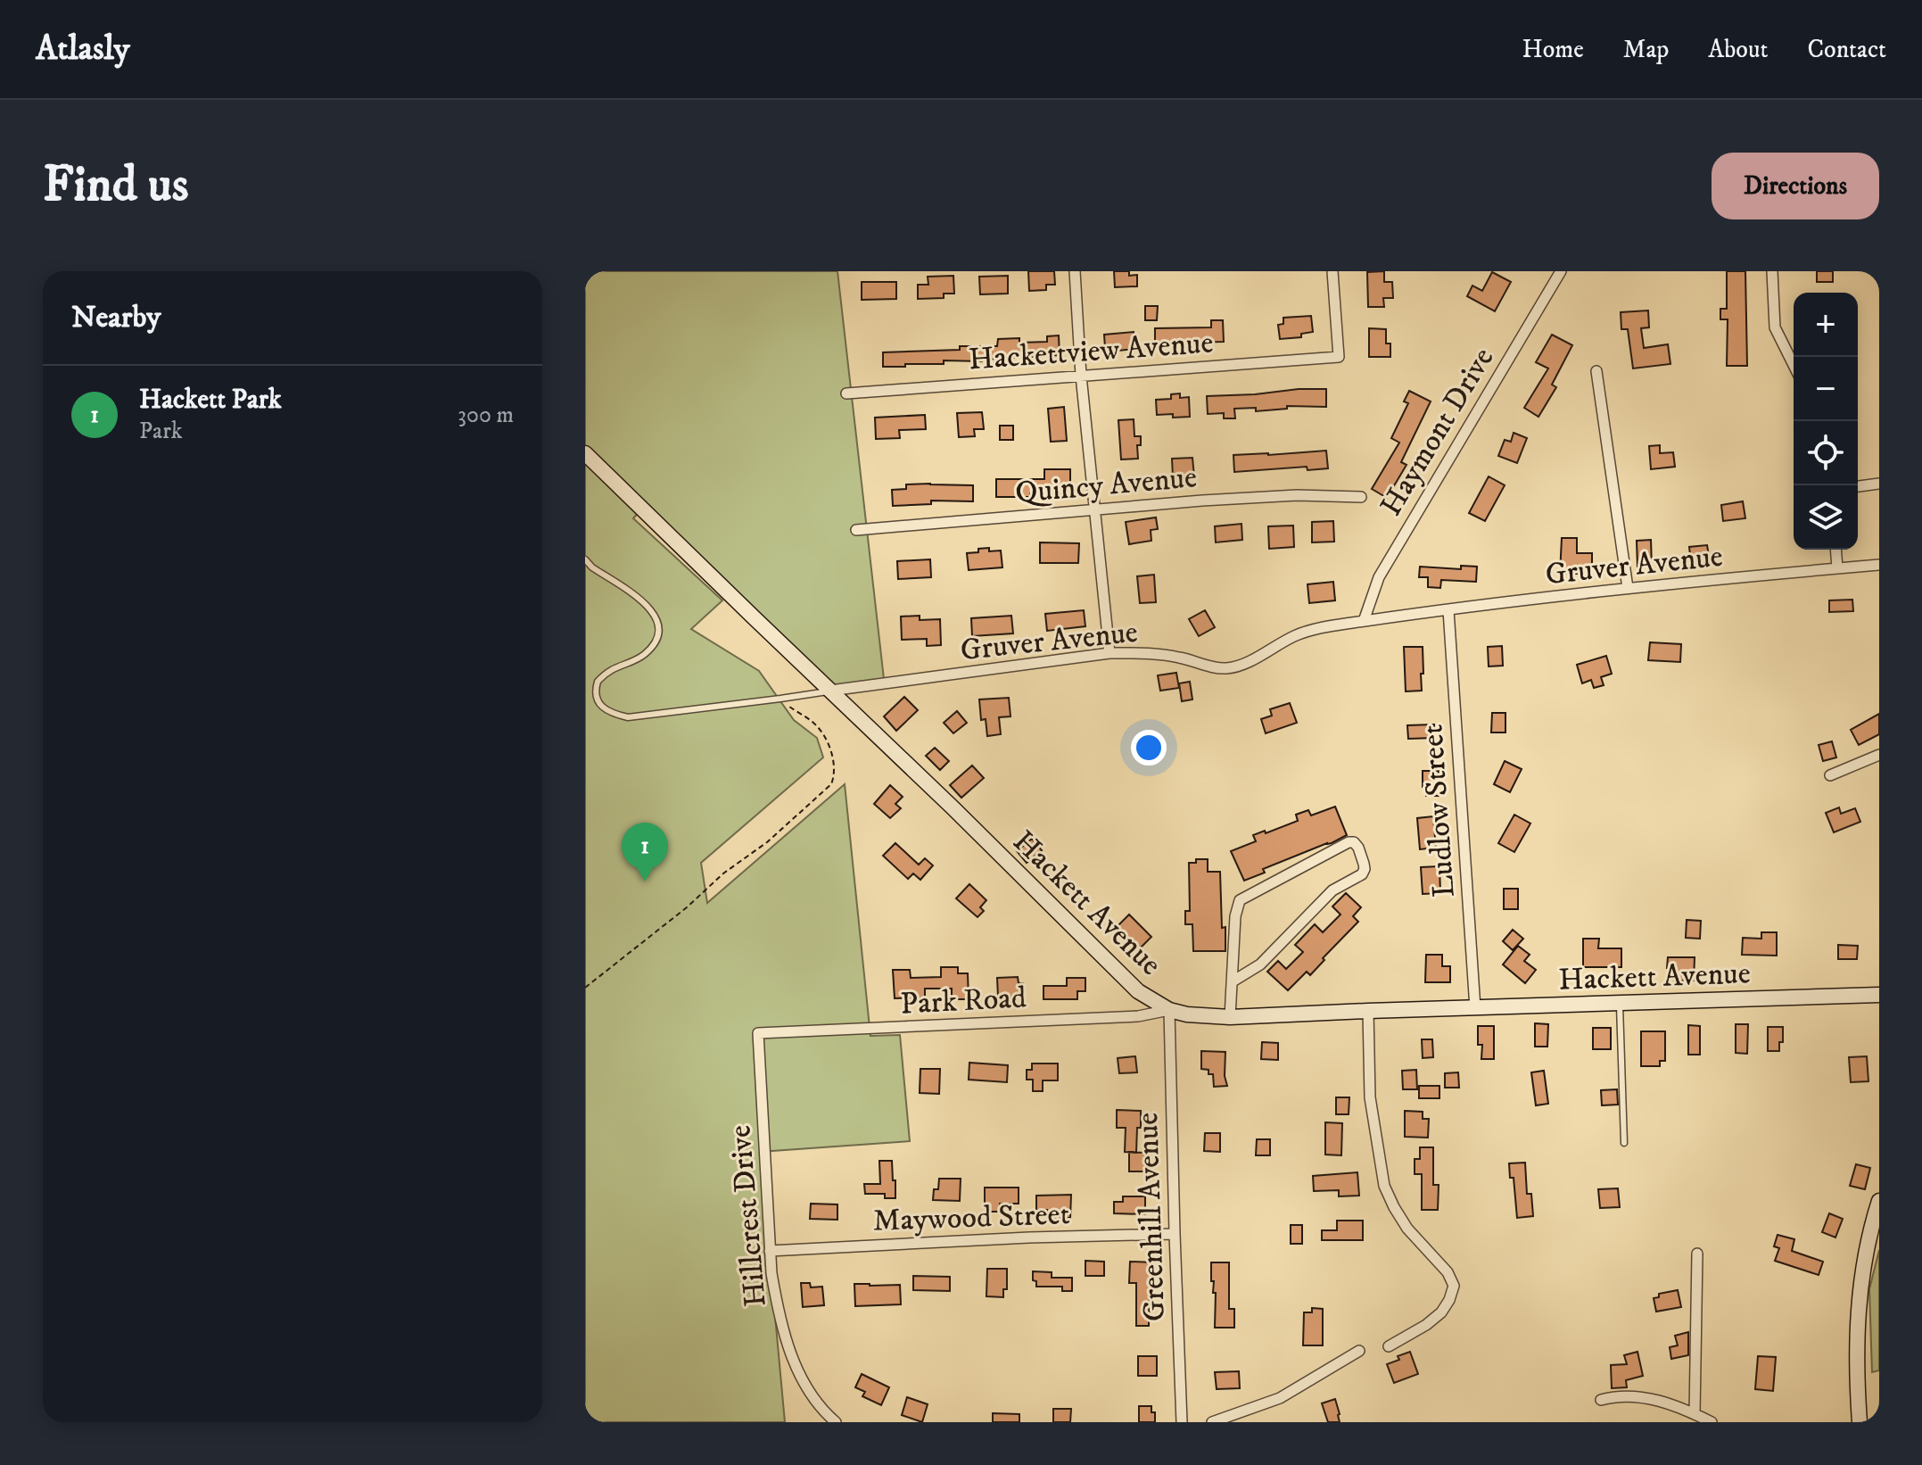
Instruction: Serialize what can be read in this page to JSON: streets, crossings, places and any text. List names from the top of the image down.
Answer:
{
  "streets": {
    "main road": ["Hackett Avenue"],
    "street": [
      "Hackettview Avenue",
      "Haymont Drive",
      "Quincy Avenue",
      "Gruver Avenue",
      "Ludlow Street",
      "Park Road",
      "Hillcrest Drive",
      "Maywood Street",
      "Greenhill Avenue"
    ]
  },
  "crossings": [
    ["Haymont Drive", "Gruver Avenue"],
    ["Gruver Avenue", "Ludlow Street"],
    ["Gruver Avenue", "Hackett Avenue"],
    ["Ludlow Street", "Hackett Avenue"],
    ["Hackett Avenue", "Park Road"],
    ["Hackett Avenue", "Greenhill Avenue"],
    ["Park Road", "Hillcrest Drive"],
    ["Park Road", "Greenhill Avenue"],
    ["Hillcrest Drive", "Maywood Street"],
    ["Maywood Street", "Greenhill Avenue"]
  ],
  "page": {
    "header": "Atlasly",
    "nav": [
      "Home",
      "Map",
      "About",
      "Contact"
    ],
    "buttons": "Directions",
    "title": "Find us",
    "heading": "Nearby",
    "map_buttons": ["+", "−"],
    "list": [
      {
        "mark": "1",
        "name": "Hackett Park",
        "note": "Park",
        "value": "300 m"
      }
    ],
    "pins": "1"
  }
}
